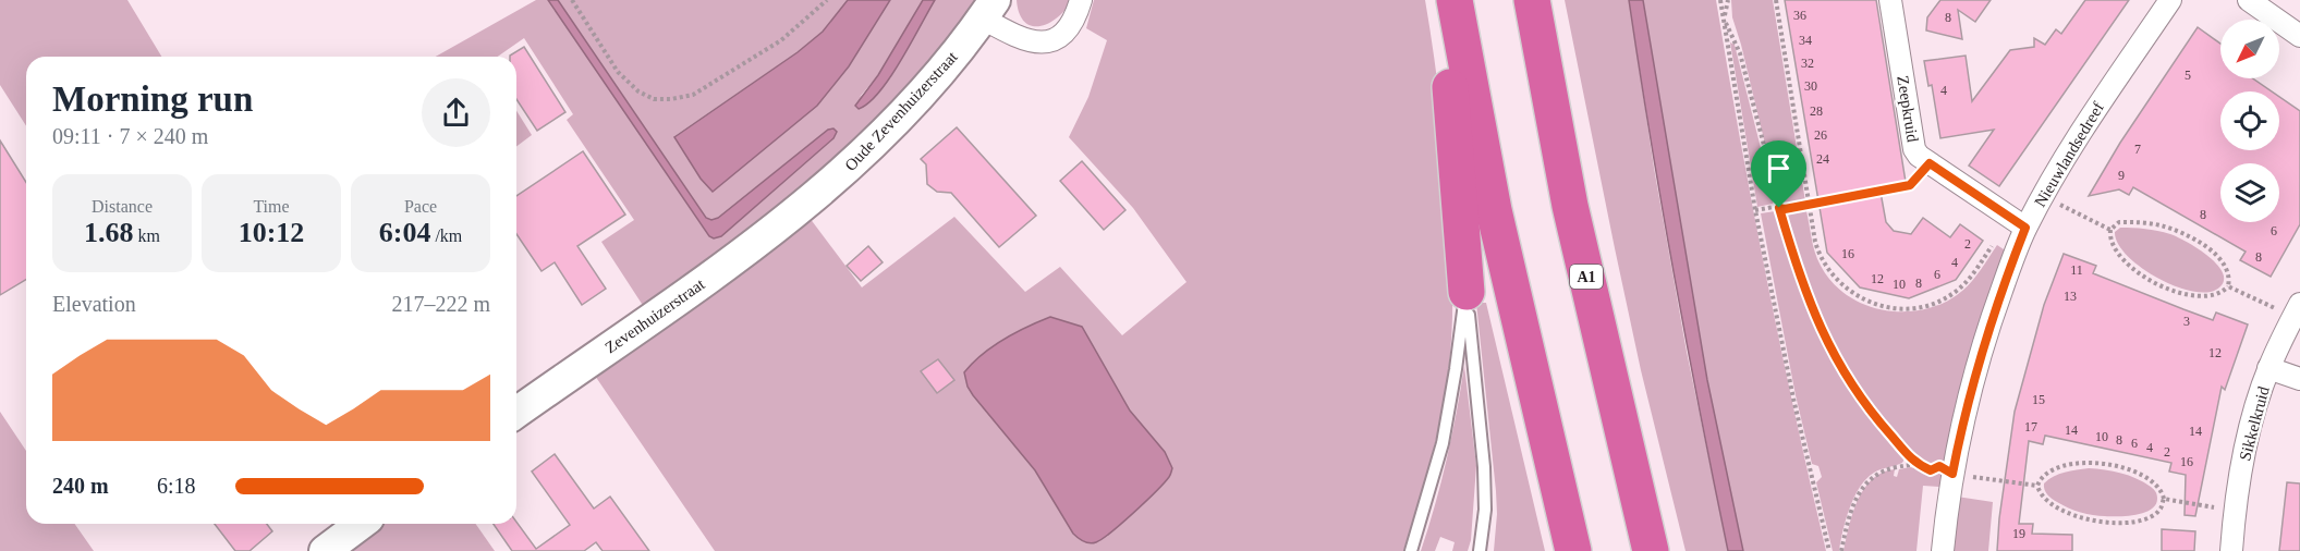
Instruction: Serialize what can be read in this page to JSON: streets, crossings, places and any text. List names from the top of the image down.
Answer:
{
  "streets": {
    "highway": ["A1"],
    "street": [
      "Zeepkruid",
      "Oude Zevenhuizerstraat",
      "Nieuwlandsedreef",
      "Zevenhuizerstraat",
      "Sikkelkruid"
    ]
  },
  "crossings": [
    ["Zeepkruid", "Nieuwlandsedreef"],
    ["Oude Zevenhuizerstraat", "Zevenhuizerstraat"]
  ],
  "house_numbers": [
    "36",
    "8",
    "34",
    "32",
    "5",
    "30",
    "4",
    "28",
    "26",
    "7",
    "24",
    "9",
    "8",
    "6",
    "2",
    "16",
    "8",
    "4",
    "11",
    "6",
    "12",
    "8",
    "10",
    "13",
    "3",
    "12",
    "15",
    "17",
    "14",
    "14",
    "10",
    "8",
    "6",
    "4",
    "2",
    "16",
    "19"
  ],
  "north": "bottom left",
  "page": {
    "heading": ["Morning run", "09:11 · 7 × 240 m"],
    "stats": [
      ["Distance", "1.68 km"],
      ["Time", "10:12"],
      ["Pace", "6:04 /km"]
    ],
    "chart": ["Elevation", "217–222 m"],
    "list": [
      {
        "name": "240 m",
        "note": "6:18"
      }
    ]
  }
}
